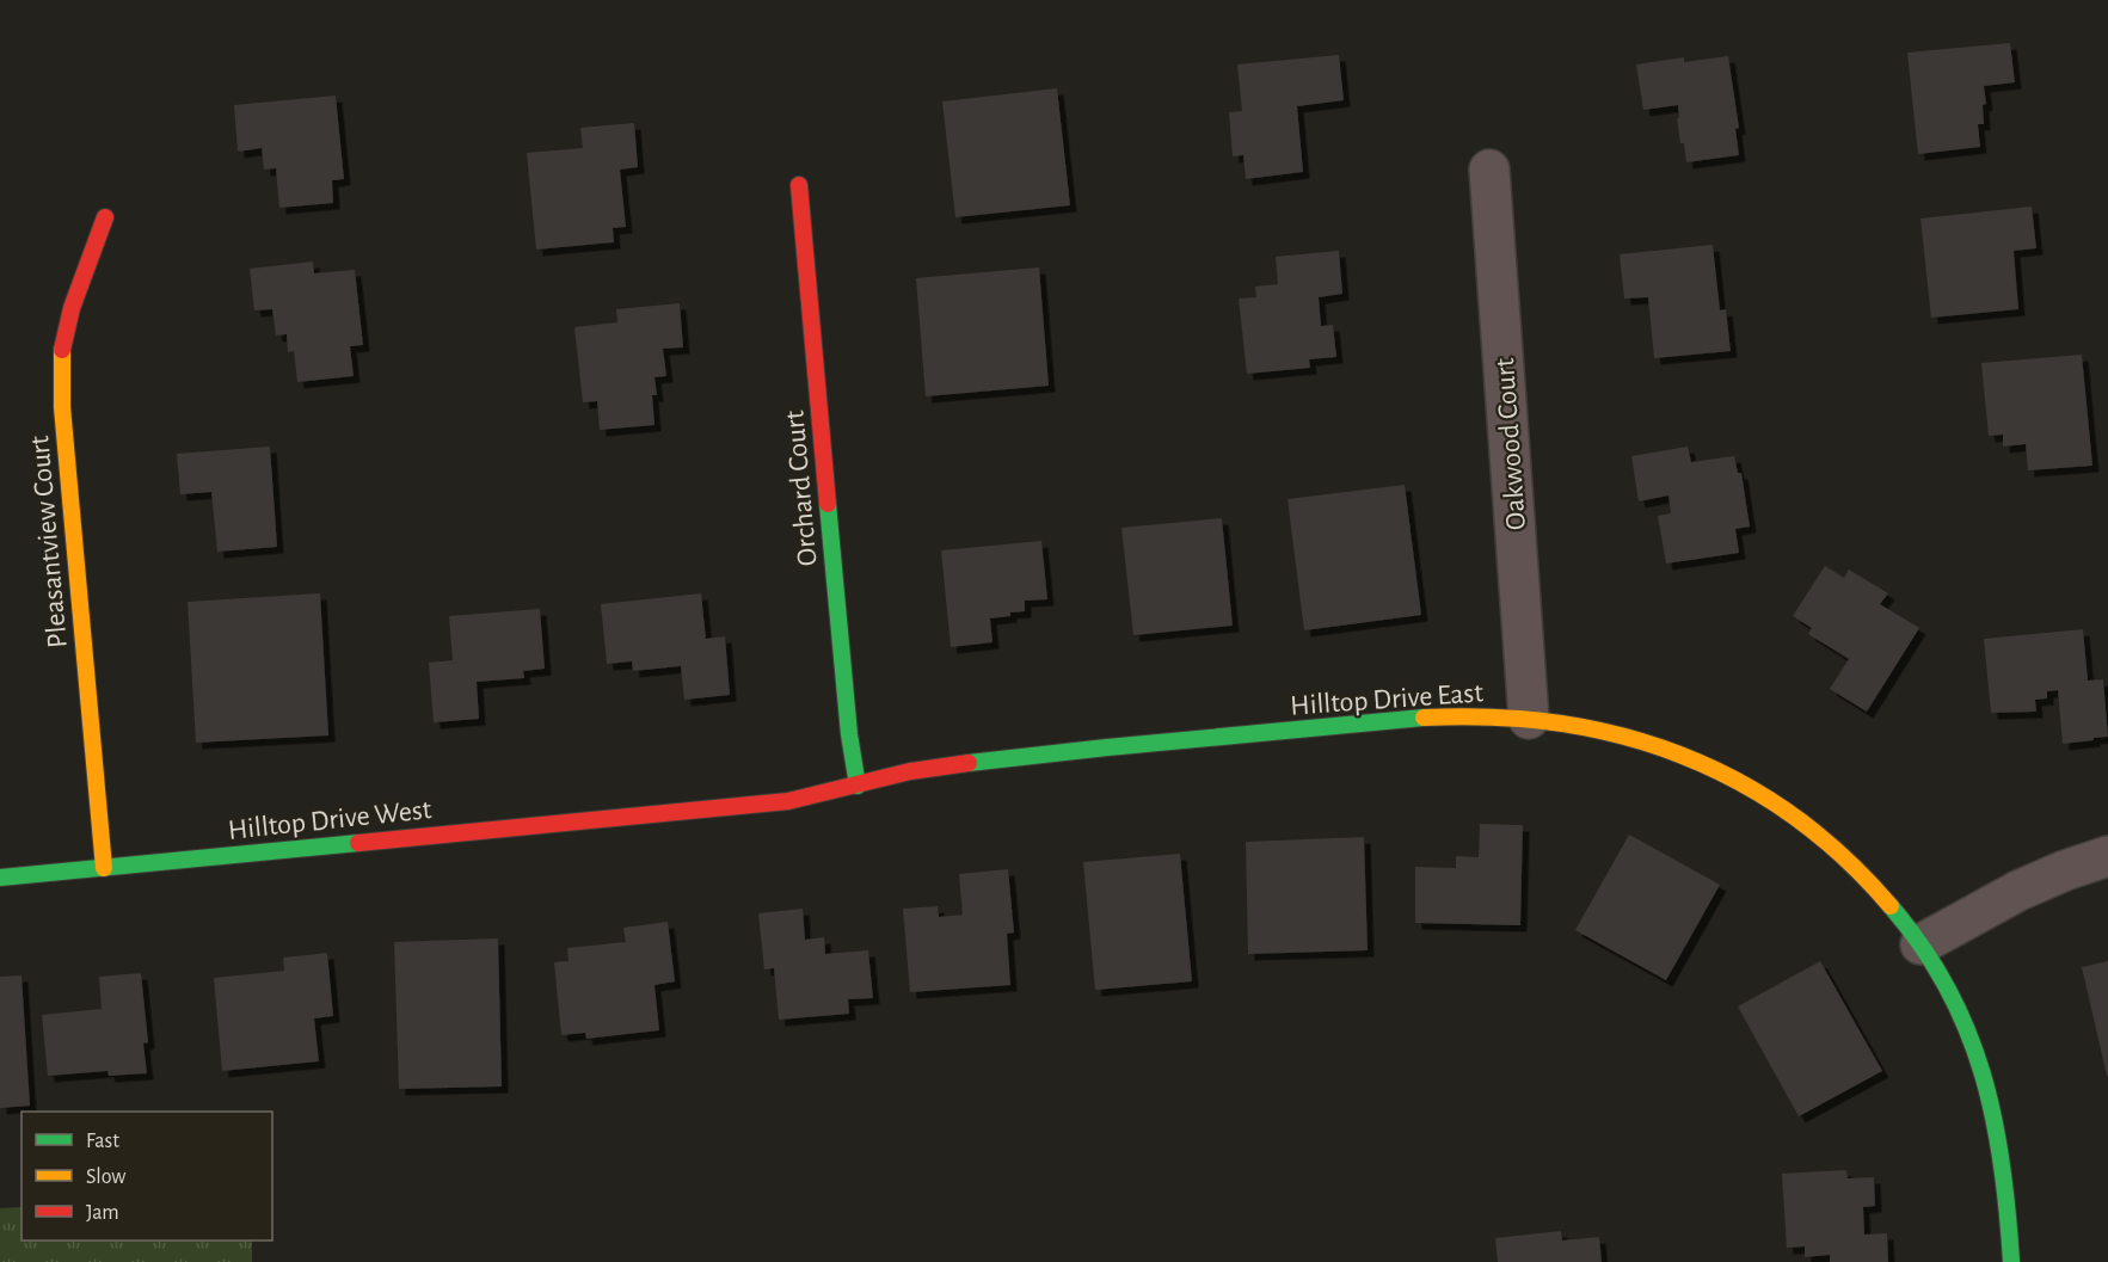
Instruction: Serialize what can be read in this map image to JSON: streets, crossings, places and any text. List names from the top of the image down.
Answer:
{
  "streets": {
    "street": [
      "Oakwood Court",
      "Orchard Court",
      "Pleasantview Court",
      "Hilltop Drive East",
      "Hilltop Drive West"
    ]
  },
  "crossings": [
    ["Oakwood Court", "Hilltop Drive East"],
    ["Orchard Court", "Hilltop Drive East"],
    ["Pleasantview Court", "Hilltop Drive West"],
    ["Hilltop Drive East", "Hilltop Drive West"]
  ],
  "legend": ["Fast", "Slow", "Jam"]
}
